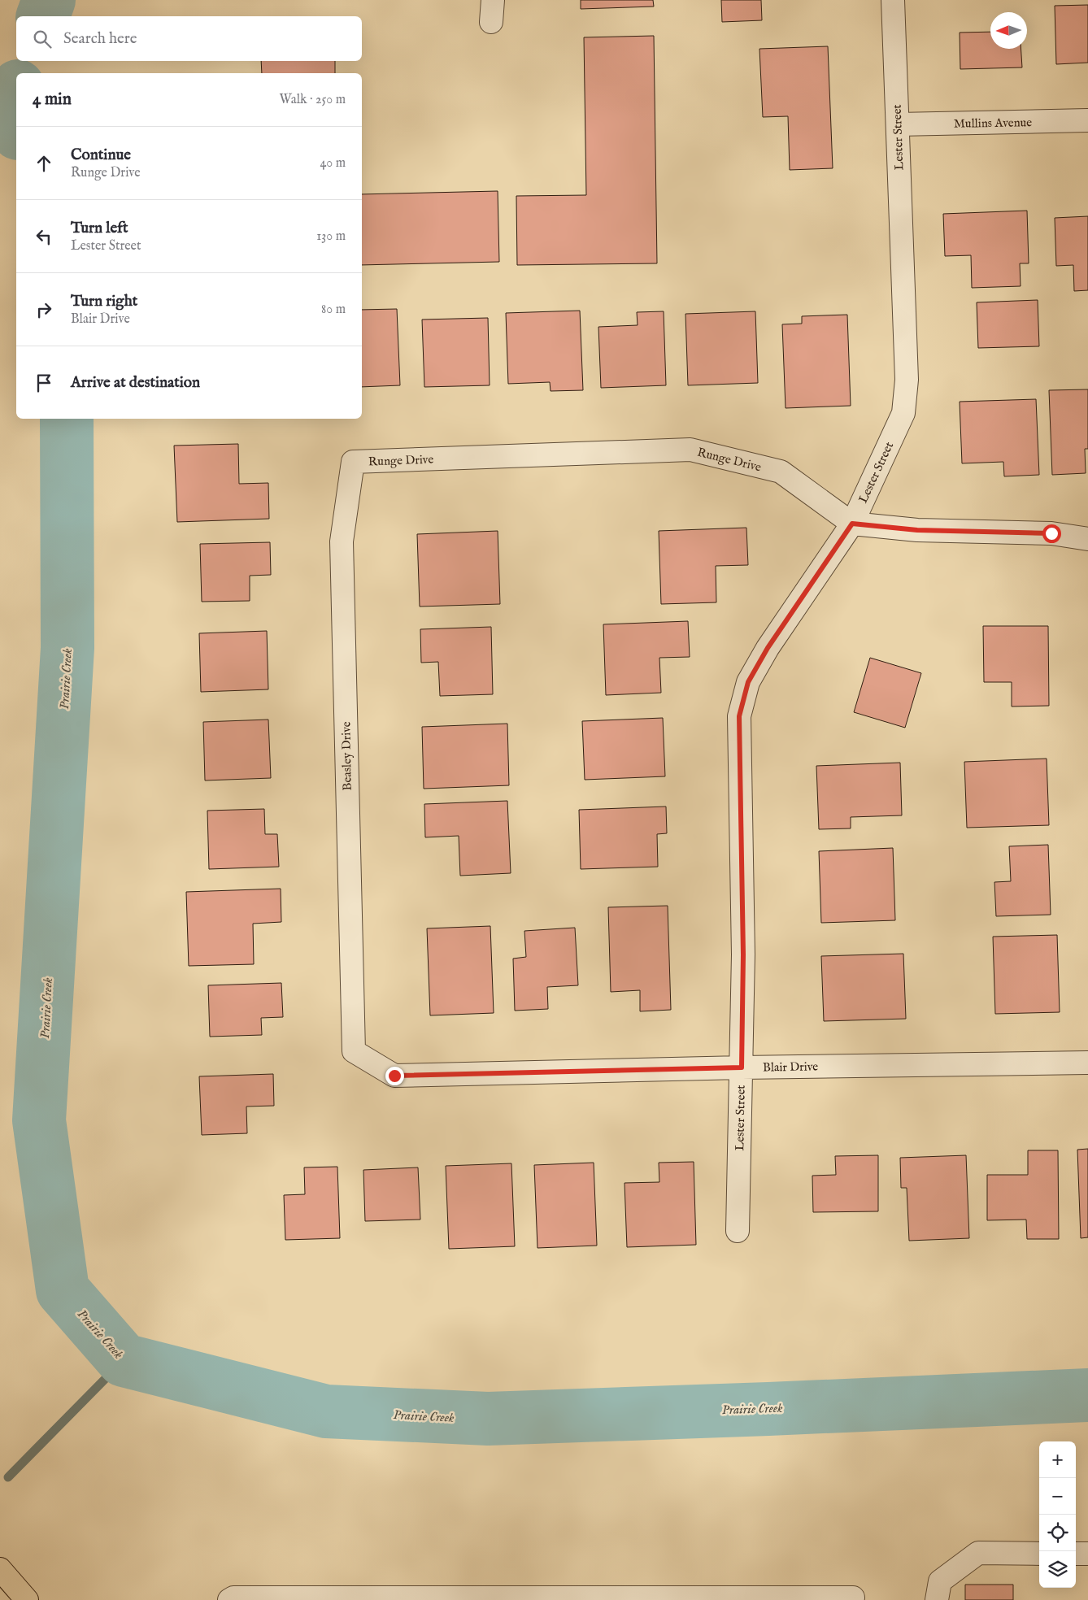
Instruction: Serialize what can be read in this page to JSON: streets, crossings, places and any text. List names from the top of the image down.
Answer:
{
  "streets": {
    "street": [
      "Mullins Avenue",
      "Lester Street",
      "Runge Drive",
      "Beasley Drive",
      "Blair Drive"
    ]
  },
  "crossings": [
    ["Mullins Avenue", "Lester Street"],
    ["Lester Street", "Runge Drive"],
    ["Lester Street", "Blair Drive"],
    ["Runge Drive", "Beasley Drive"],
    ["Beasley Drive", "Blair Drive"]
  ],
  "water": ["Prairie Creek"],
  "north": "left",
  "page": {
    "search": "Search here",
    "heading": ["4 min", "Walk · 250 m"],
    "list": [
      ["Continue", "Runge Drive", "40 m"],
      ["Turn left", "Lester Street", "130 m"],
      ["Turn right", "Blair Drive", "80 m"],
      "Arrive at destination"
    ],
    "map_buttons": ["+", "−"]
  }
}
